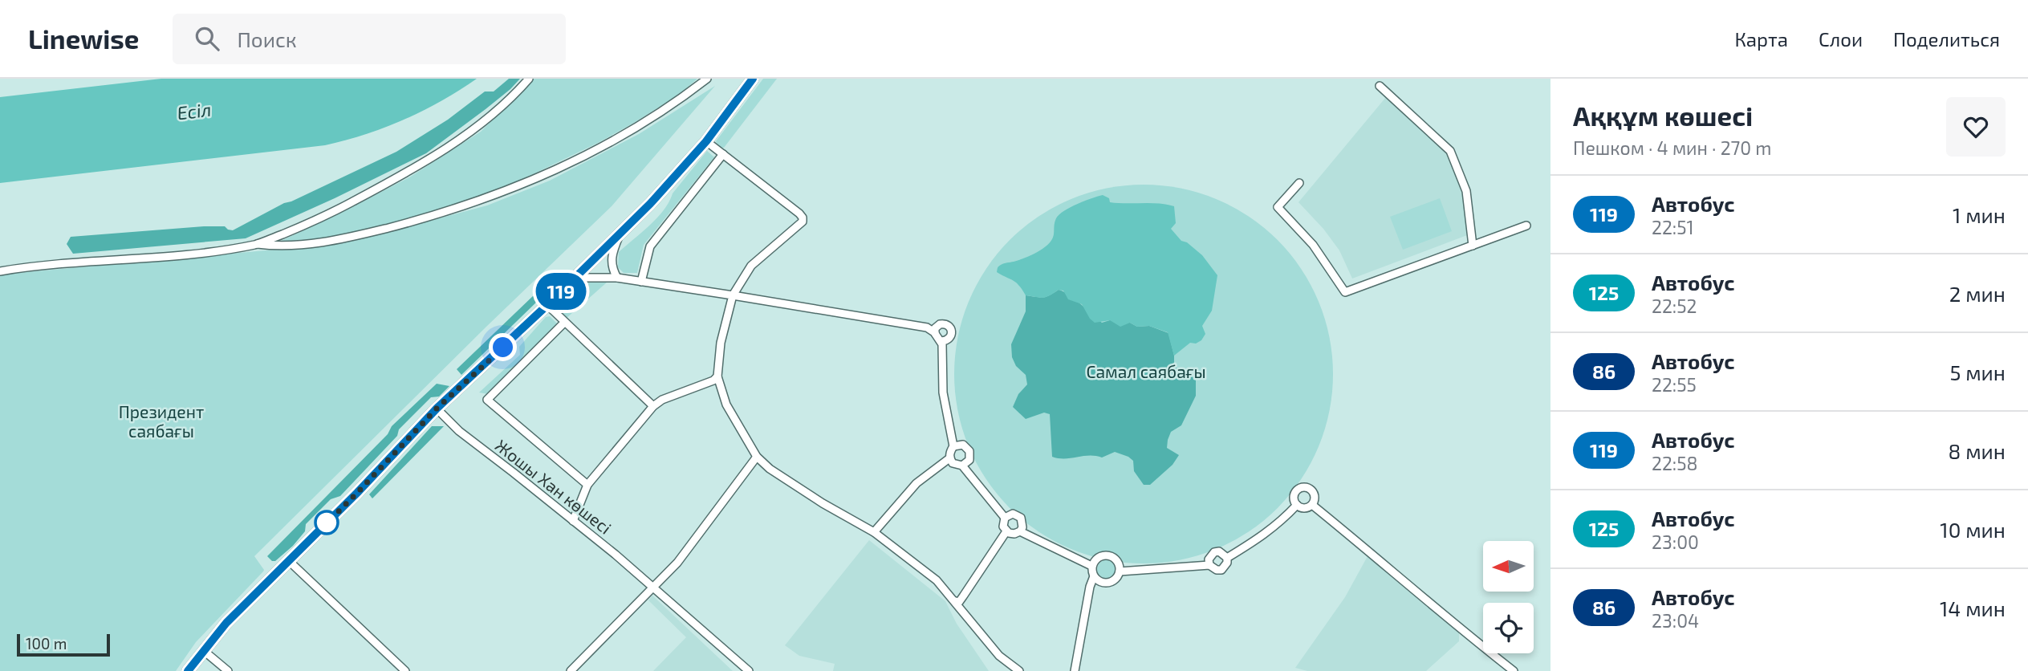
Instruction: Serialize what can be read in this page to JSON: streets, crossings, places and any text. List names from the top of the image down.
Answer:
{
  "streets": {
    "street": ["Жошы Хан көшесі"]
  },
  "water": ["Есіл"],
  "parks": ["Самал саябағы", "Президент саябағы"],
  "lines": ["bus line 119"],
  "scale_bar": "100 m",
  "north": "left",
  "page": {
    "header": "Linewise",
    "search": "Поиск",
    "nav": ["Карта", "Слои", "Поделиться"],
    "on_map": "119",
    "heading": ["Аққұм көшесі", "Пешком · 4 мин · 270 m"],
    "list": [
      {
        "mark": "119",
        "name": "Автобус",
        "note": "22:51",
        "value": "1 мин"
      },
      {
        "mark": "125",
        "name": "Автобус",
        "note": "22:52",
        "value": "2 мин"
      },
      {
        "mark": "86",
        "name": "Автобус",
        "note": "22:55",
        "value": "5 мин"
      },
      {
        "mark": "119",
        "name": "Автобус",
        "note": "22:58",
        "value": "8 мин"
      },
      {
        "mark": "125",
        "name": "Автобус",
        "note": "23:00",
        "value": "10 мин"
      },
      {
        "mark": "86",
        "name": "Автобус",
        "note": "23:04",
        "value": "14 мин"
      }
    ],
    "scale": "100 m"
  }
}
